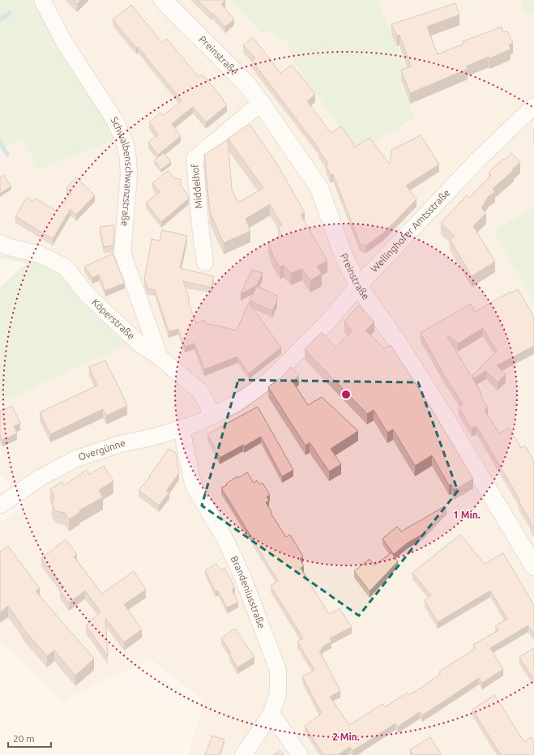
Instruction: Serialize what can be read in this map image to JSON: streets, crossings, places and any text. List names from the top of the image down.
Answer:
{
  "streets": {
    "street": [
      "Preinstraße",
      "Schwalbenschwanzstraße",
      "Middelhof",
      "Wellinghofer Amtsstraße",
      "Köperstraße",
      "Overgünne",
      "Brandeniusstraße"
    ]
  },
  "crossings": [
    ["Preinstraße", "Middelhof"],
    ["Preinstraße", "Wellinghofer Amtsstraße"],
    ["Schwalbenschwanzstraße", "Köperstraße"],
    ["Wellinghofer Amtsstraße", "Köperstraße"],
    ["Wellinghofer Amtsstraße", "Overgünne"],
    ["Köperstraße", "Overgünne"],
    ["Overgünne", "Brandeniusstraße"]
  ],
  "scale_bar": "20 m",
  "rings": ["1 Min.", "2 Min."]
}
